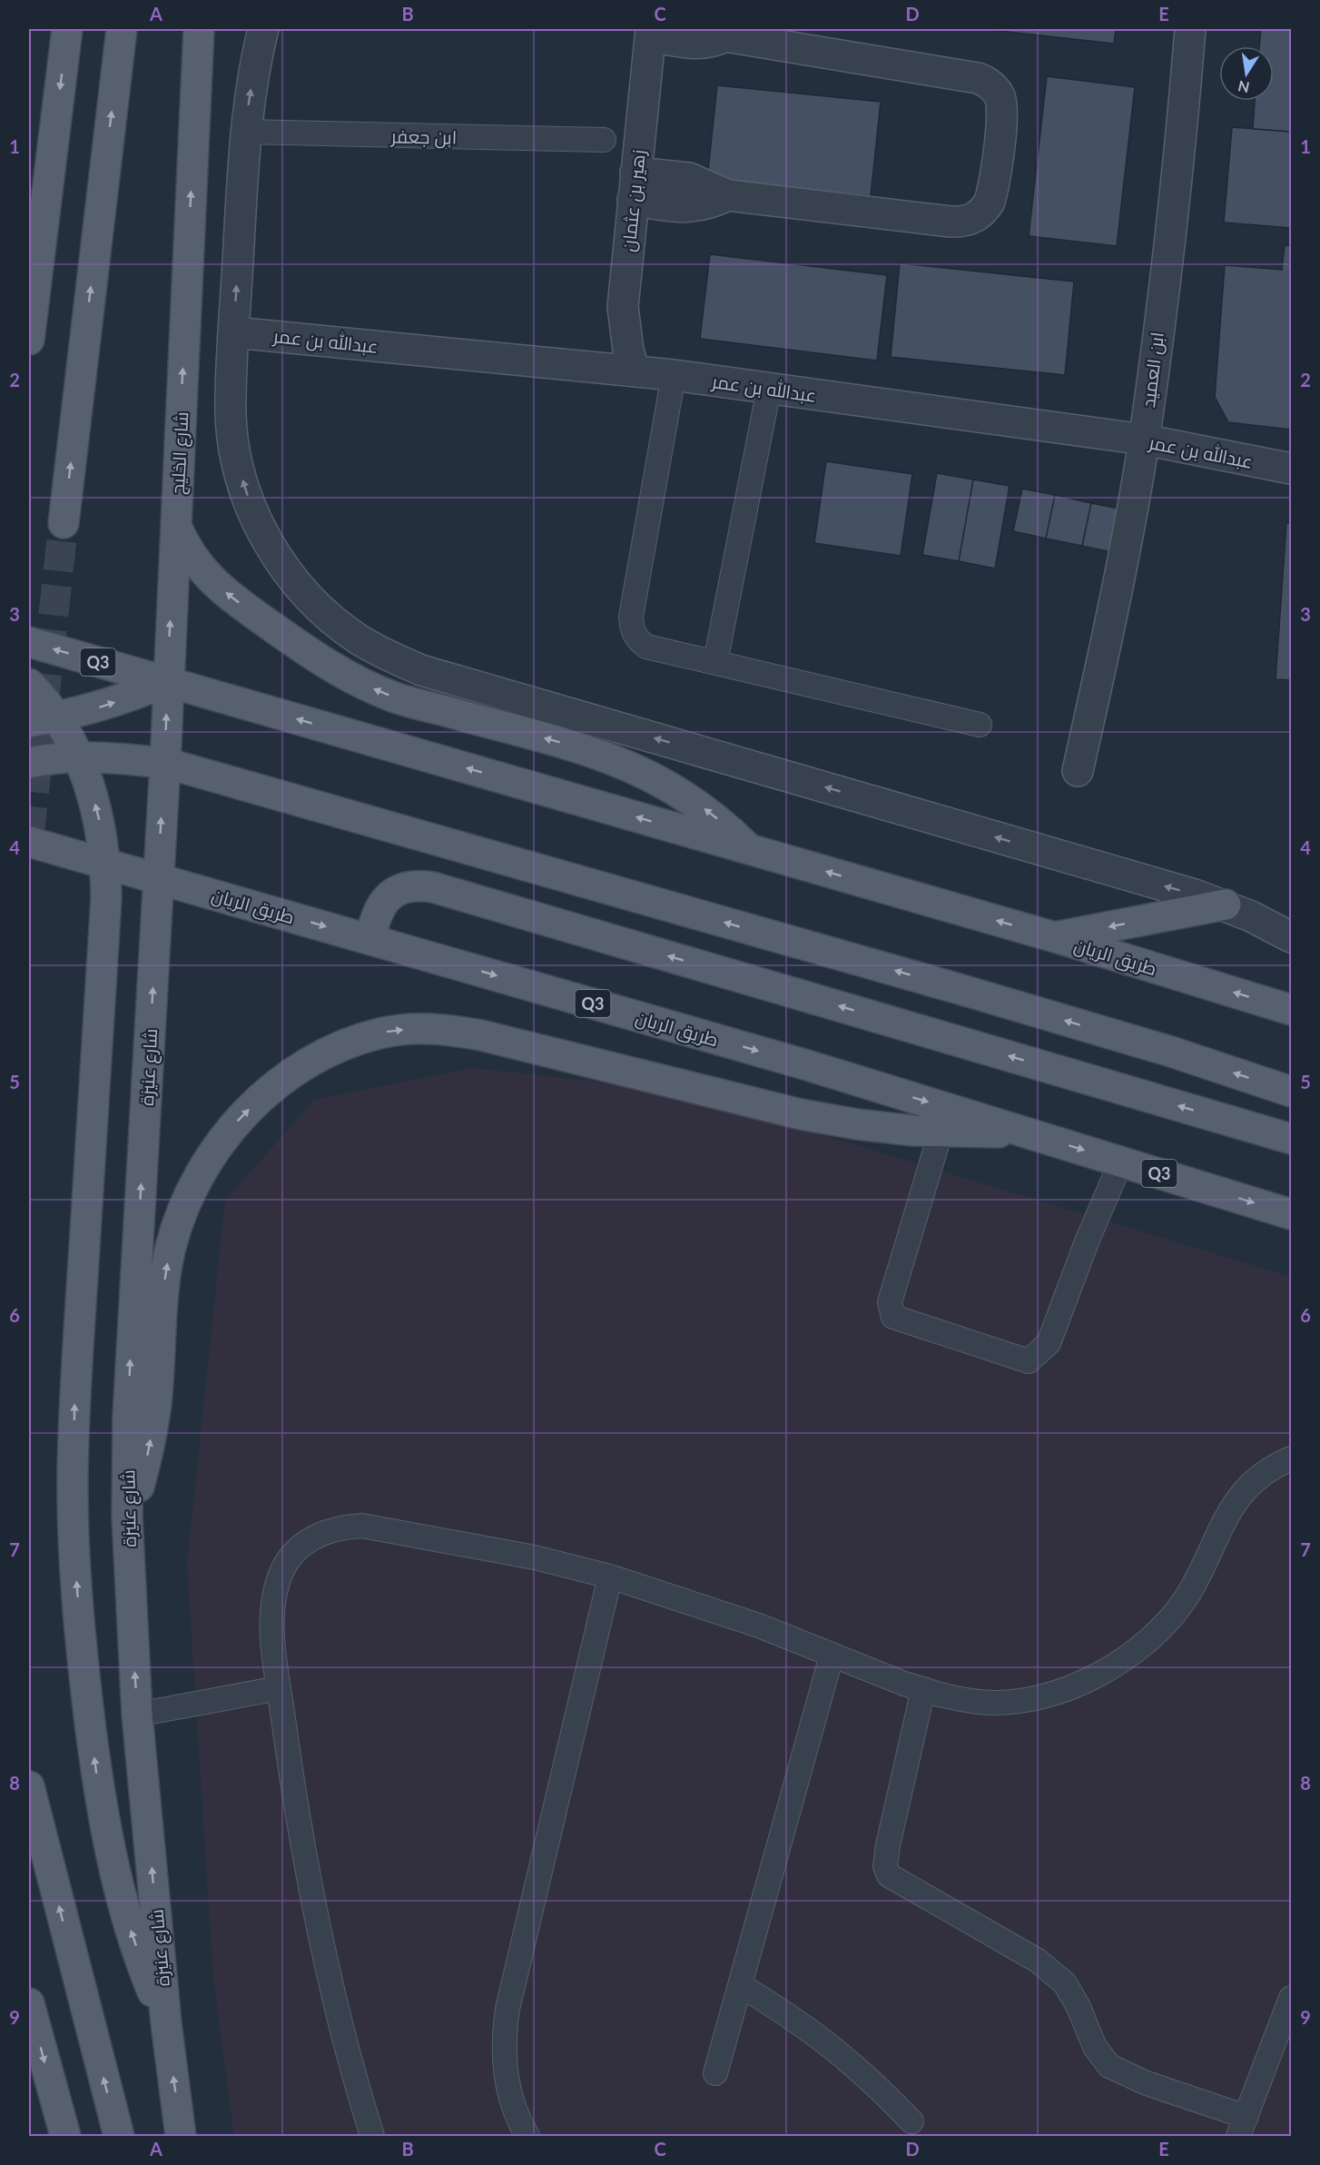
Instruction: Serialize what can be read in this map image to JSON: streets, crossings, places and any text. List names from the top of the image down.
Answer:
{
  "streets": {
    "main road": [
      "شارع الخليج",
      "Q3",
      "طريق الريان",
      "شارع عنيزة"
    ],
    "street": ["زهير بن عثمان", "عبدالله بن عمر", "ابن العميد"],
    "lane": ["ابن جعفر"]
  },
  "crossings": [
    ["زهير بن عثمان", "عبدالله بن عمر"],
    ["عبدالله بن عمر", "ابن العميد"],
    ["شارع الخليج", "طريق الريان"],
    ["شارع الخليج", "شارع عنيزة"],
    ["طريق الريان", "شارع عنيزة"]
  ],
  "north": "bottom",
  "grid": {
    "columns": [
      "A",
      "B",
      "C",
      "D",
      "E"
    ],
    "rows": [
      "1",
      "2",
      "3",
      "4",
      "5",
      "6",
      "7",
      "8",
      "9"
    ]
  }
}
